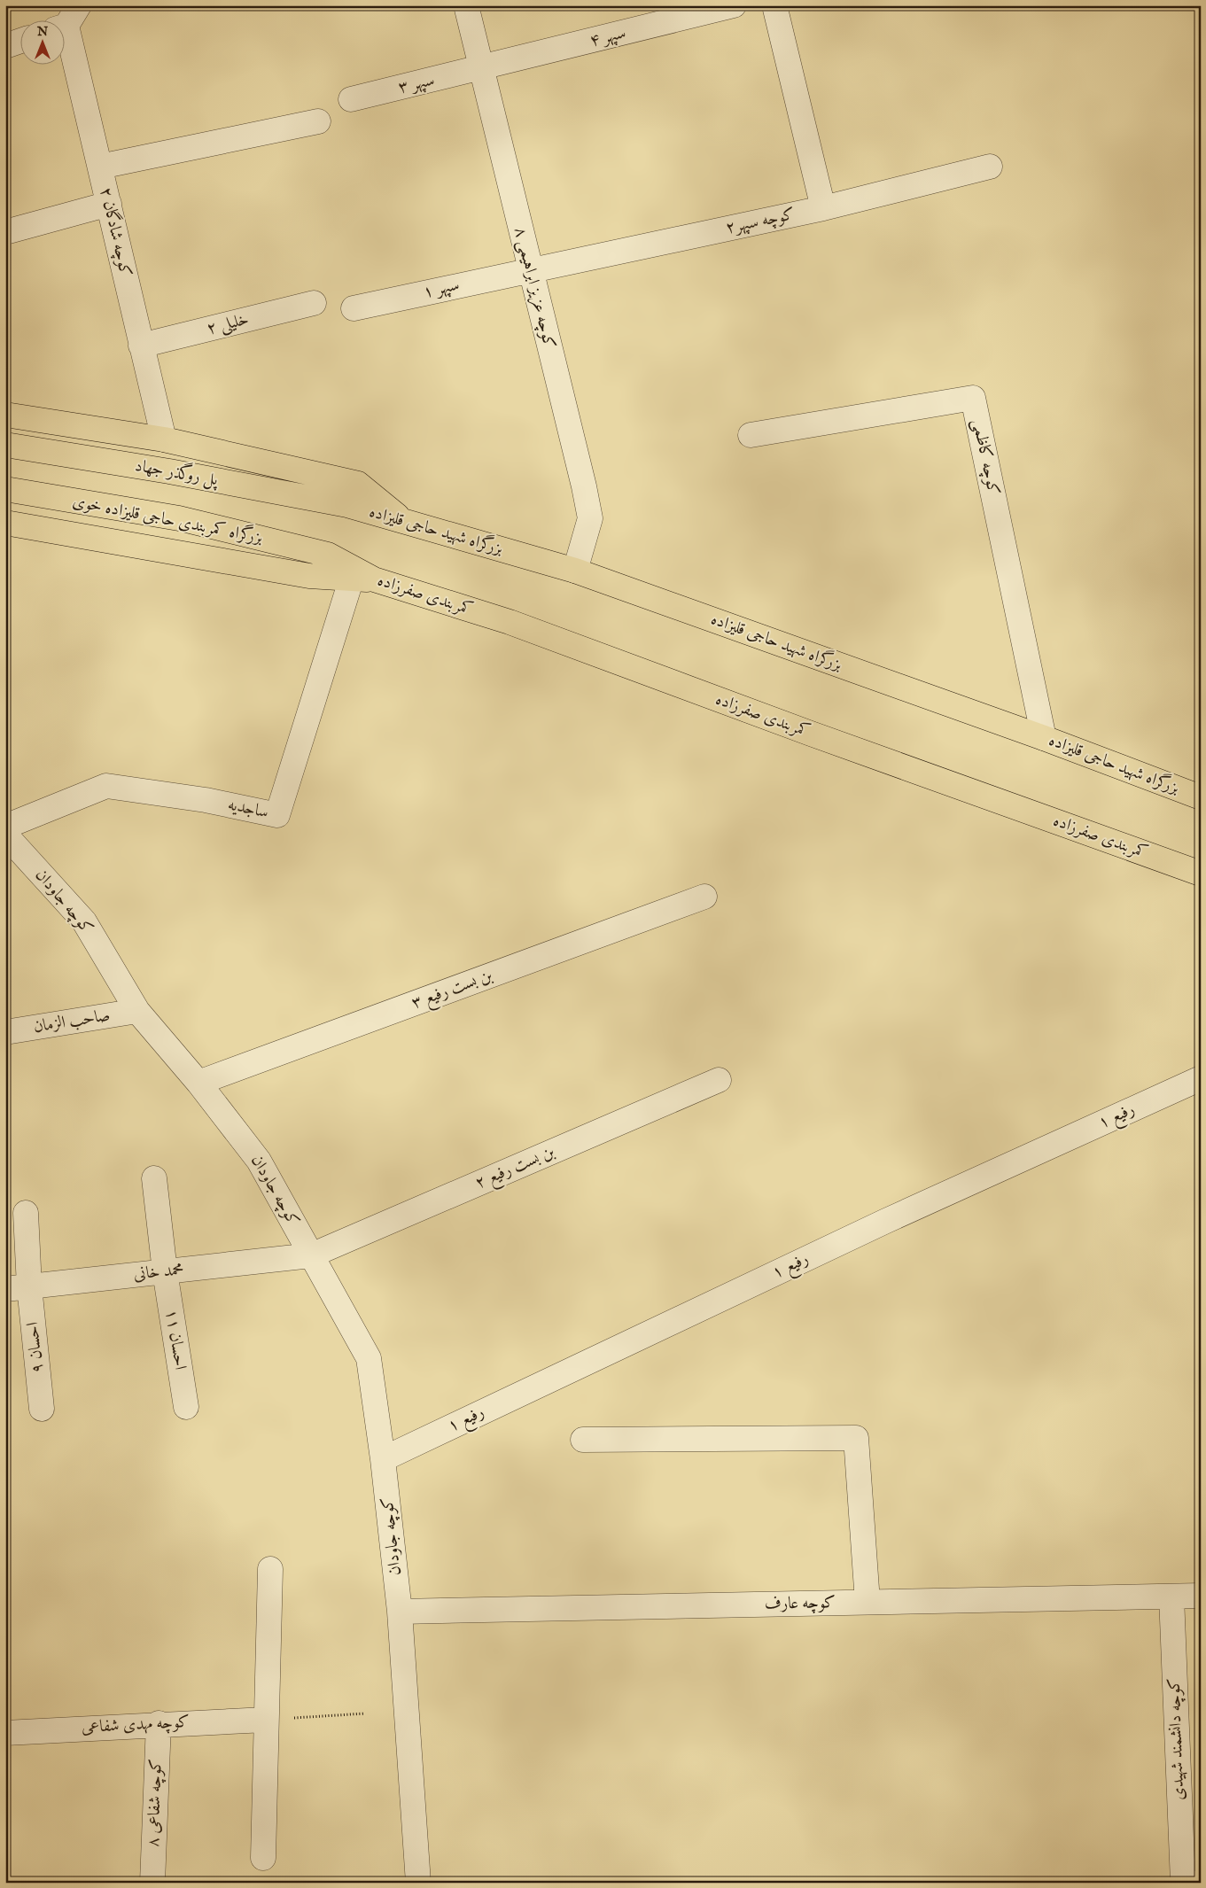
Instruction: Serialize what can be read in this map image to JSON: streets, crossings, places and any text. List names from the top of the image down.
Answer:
{
  "streets": {
    "highway": [
      "پل روگذر جهاد",
      "بزرگراه کمربندی حاجی قلیزاده خوی",
      "بزرگراه شهید حاجی قلیزاده",
      "کمربندی صفرزاده"
    ],
    "street": [
      "سپهر ۴",
      "سپهر ۳",
      "کوچه سپهر۲",
      "کوچه شادگان ۲",
      "۸ کوچه عزیز ابراهیمی",
      "سپهر ۱",
      "خلیلی ۲",
      "کوچه کاظمی",
      "ساجدیه",
      "کوچه جاودان",
      "بن بست رفیع ۳",
      "صاحب الزمان",
      "رفیع ۱",
      "بن بست رفیع ۲",
      "محمد خانی",
      "احسان ۱۱",
      "احسان ۹",
      "کوچه عارف",
      "کوچه مهدی شفاعی",
      "کوچه دانشمند شهیدی",
      "کوچه شفاعی ۸"
    ]
  },
  "crossings": [
    ["سپهر ۴", "سپهر ۳"],
    ["سپهر ۴", "۸ کوچه عزیز ابراهیمی"],
    ["سپهر ۳", "۸ کوچه عزیز ابراهیمی"],
    ["کوچه سپهر۲", "۸ کوچه عزیز ابراهیمی"],
    ["کوچه سپهر۲", "سپهر ۱"],
    ["کوچه شادگان ۲", "خلیلی ۲"],
    ["۸ کوچه عزیز ابراهیمی", "سپهر ۱"],
    ["۸ کوچه عزیز ابراهیمی", "بزرگراه شهید حاجی قلیزاده"],
    ["کوچه کاظمی", "بزرگراه شهید حاجی قلیزاده"],
    ["پل روگذر جهاد", "بزرگراه شهید حاجی قلیزاده"],
    ["بزرگراه کمربندی حاجی قلیزاده خوی", "کمربندی صفرزاده"],
    ["کمربندی صفرزاده", "ساجدیه"],
    ["کوچه جاودان", "بن بست رفیع ۳"],
    ["کوچه جاودان", "صاحب الزمان"],
    ["کوچه جاودان", "رفیع ۱"],
    ["کوچه جاودان", "بن بست رفیع ۲"],
    ["کوچه جاودان", "محمد خانی"],
    ["کوچه جاودان", "کوچه عارف"],
    ["بن بست رفیع ۲", "محمد خانی"],
    ["محمد خانی", "احسان ۱۱"],
    ["محمد خانی", "احسان ۹"],
    ["کوچه عارف", "کوچه دانشمند شهیدی"],
    ["کوچه مهدی شفاعی", "کوچه شفاعی ۸"]
  ],
  "north": "top"
}
